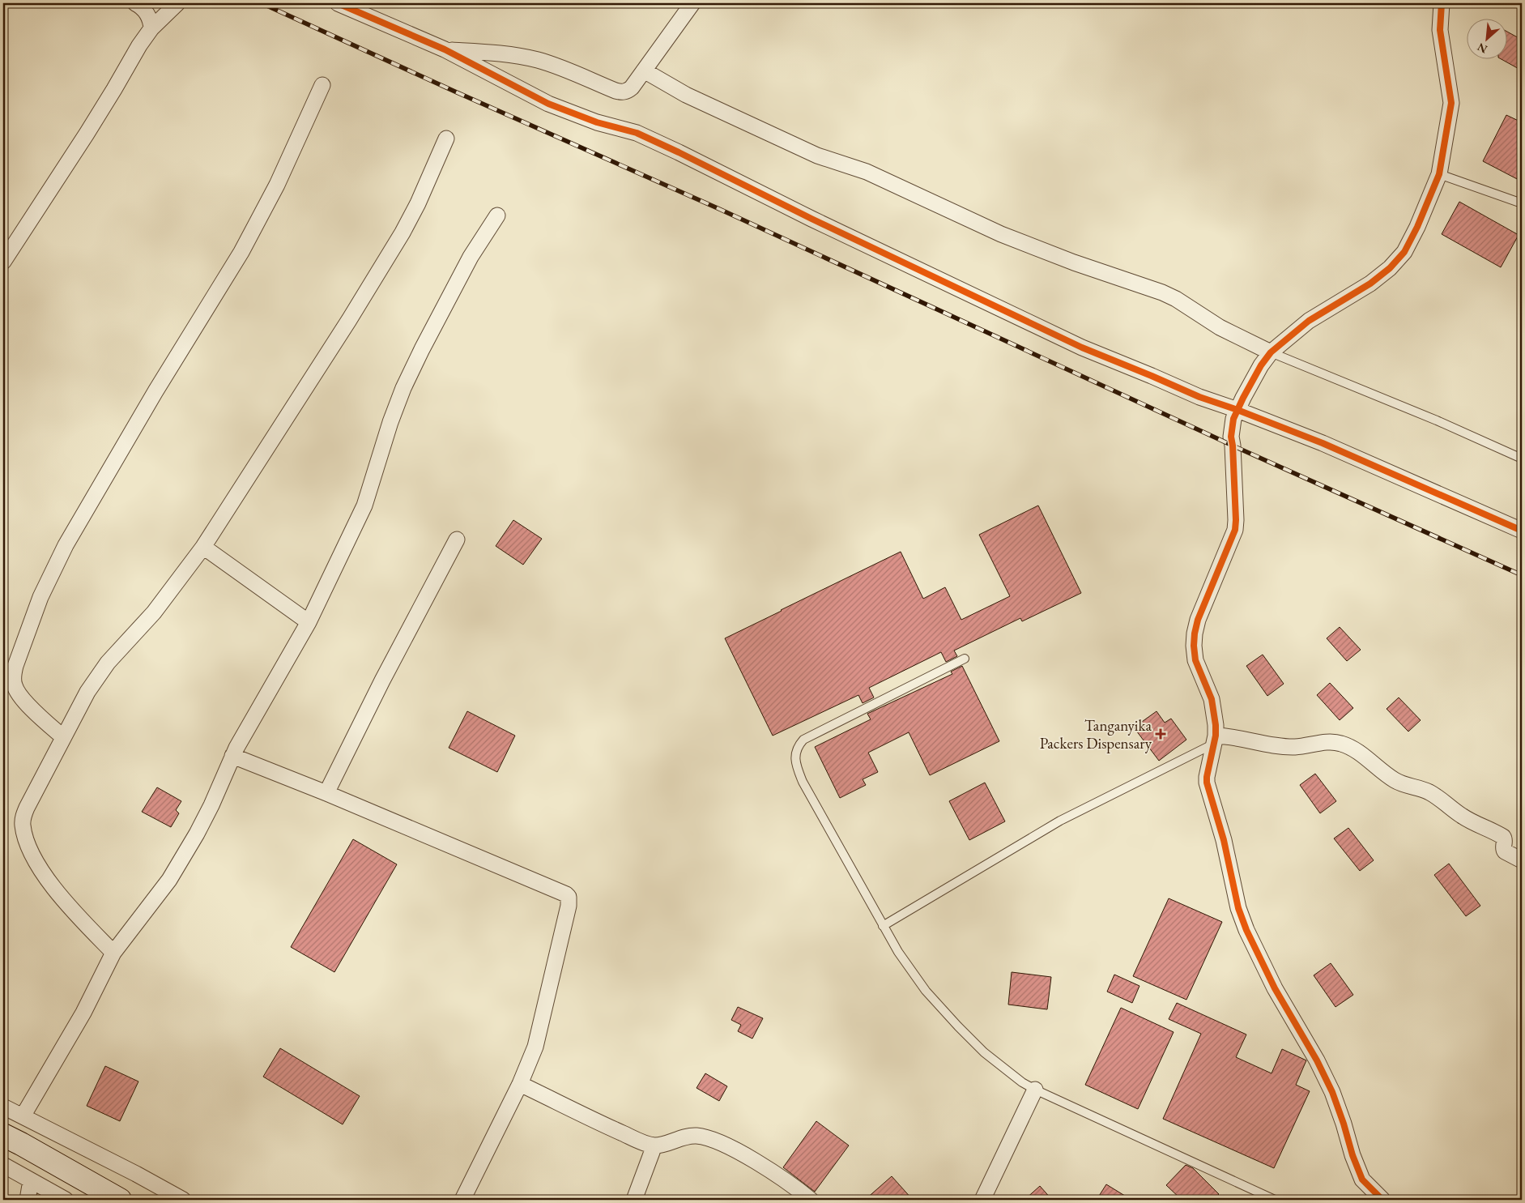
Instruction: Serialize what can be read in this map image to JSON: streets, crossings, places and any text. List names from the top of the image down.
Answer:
{
  "places": {
    "health": ["Tanganyika Packers Dispensary"]
  },
  "north": "bottom left"
}
